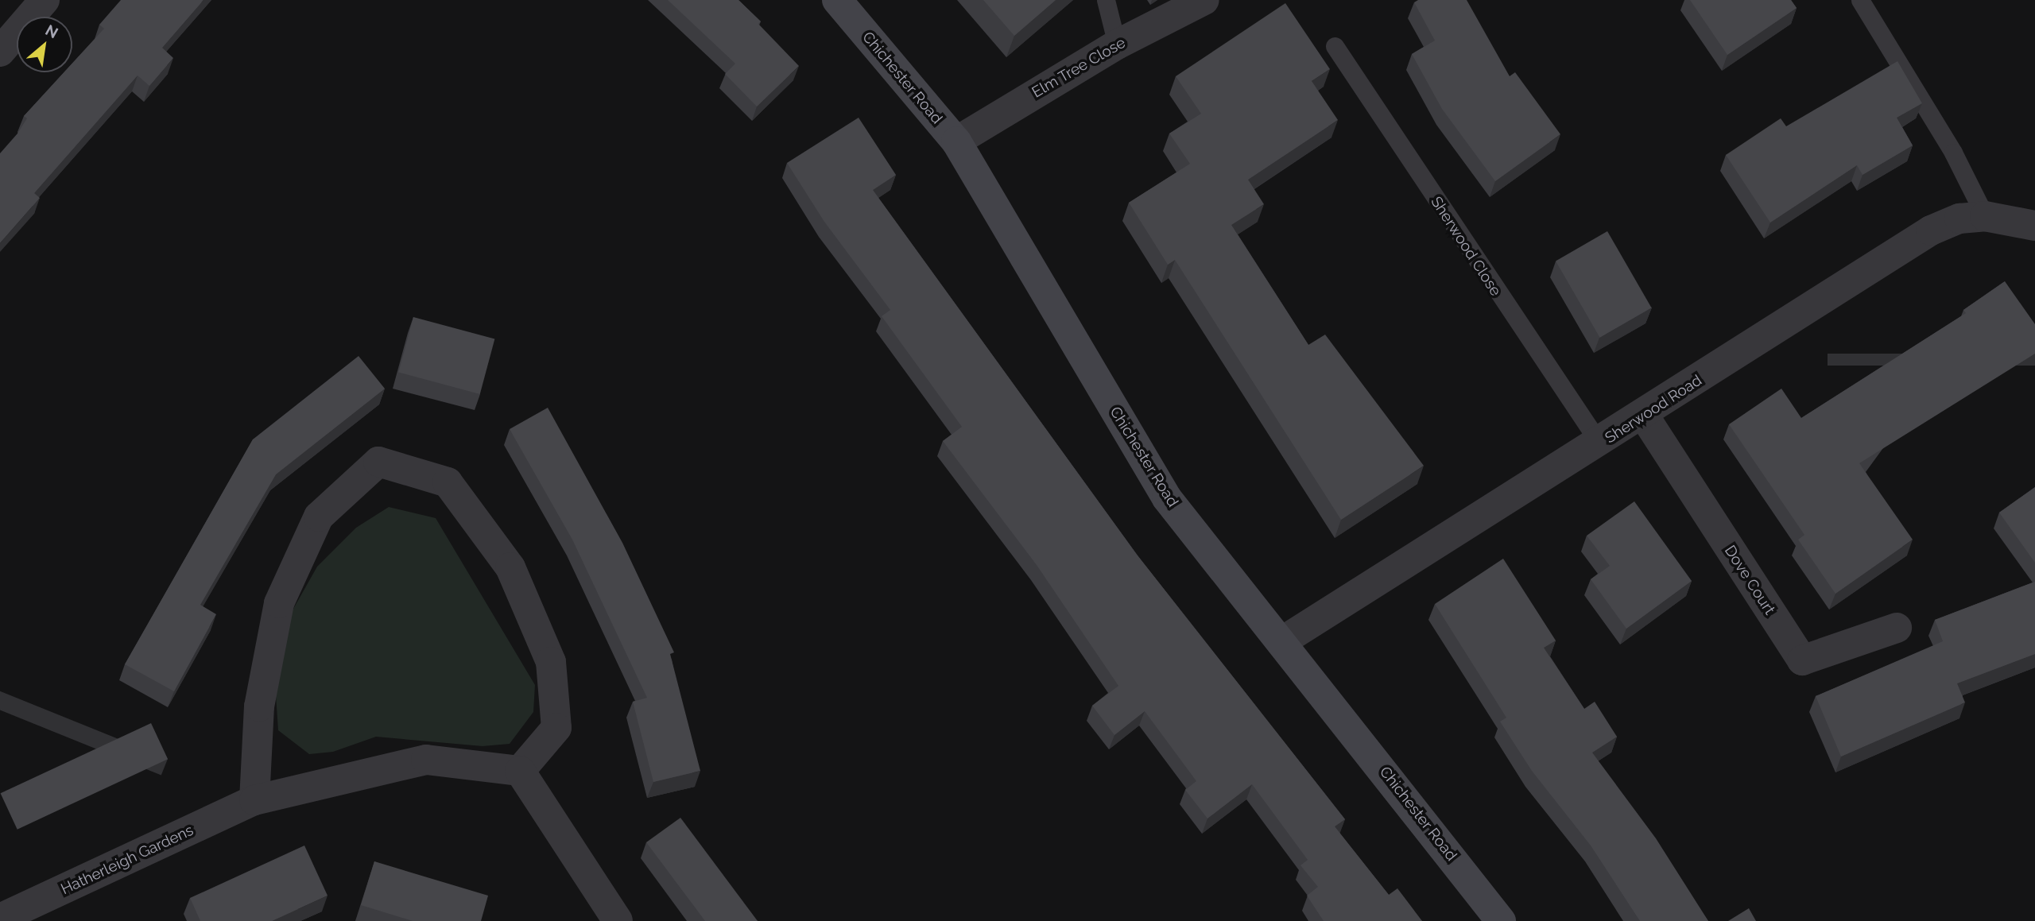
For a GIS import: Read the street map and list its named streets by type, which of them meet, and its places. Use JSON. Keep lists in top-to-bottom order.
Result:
{
  "streets": {
    "main road": ["Chichester Road"],
    "street": [
      "Elm Tree Close",
      "Sherwood Road",
      "Dove Court",
      "Hatherleigh Gardens"
    ],
    "lane": ["Sherwood Close"]
  },
  "crossings": [
    ["Elm Tree Close", "Chichester Road"],
    ["Chichester Road", "Sherwood Road"],
    ["Sherwood Close", "Sherwood Road"],
    ["Sherwood Road", "Dove Court"]
  ],
  "north": "top right"
}
